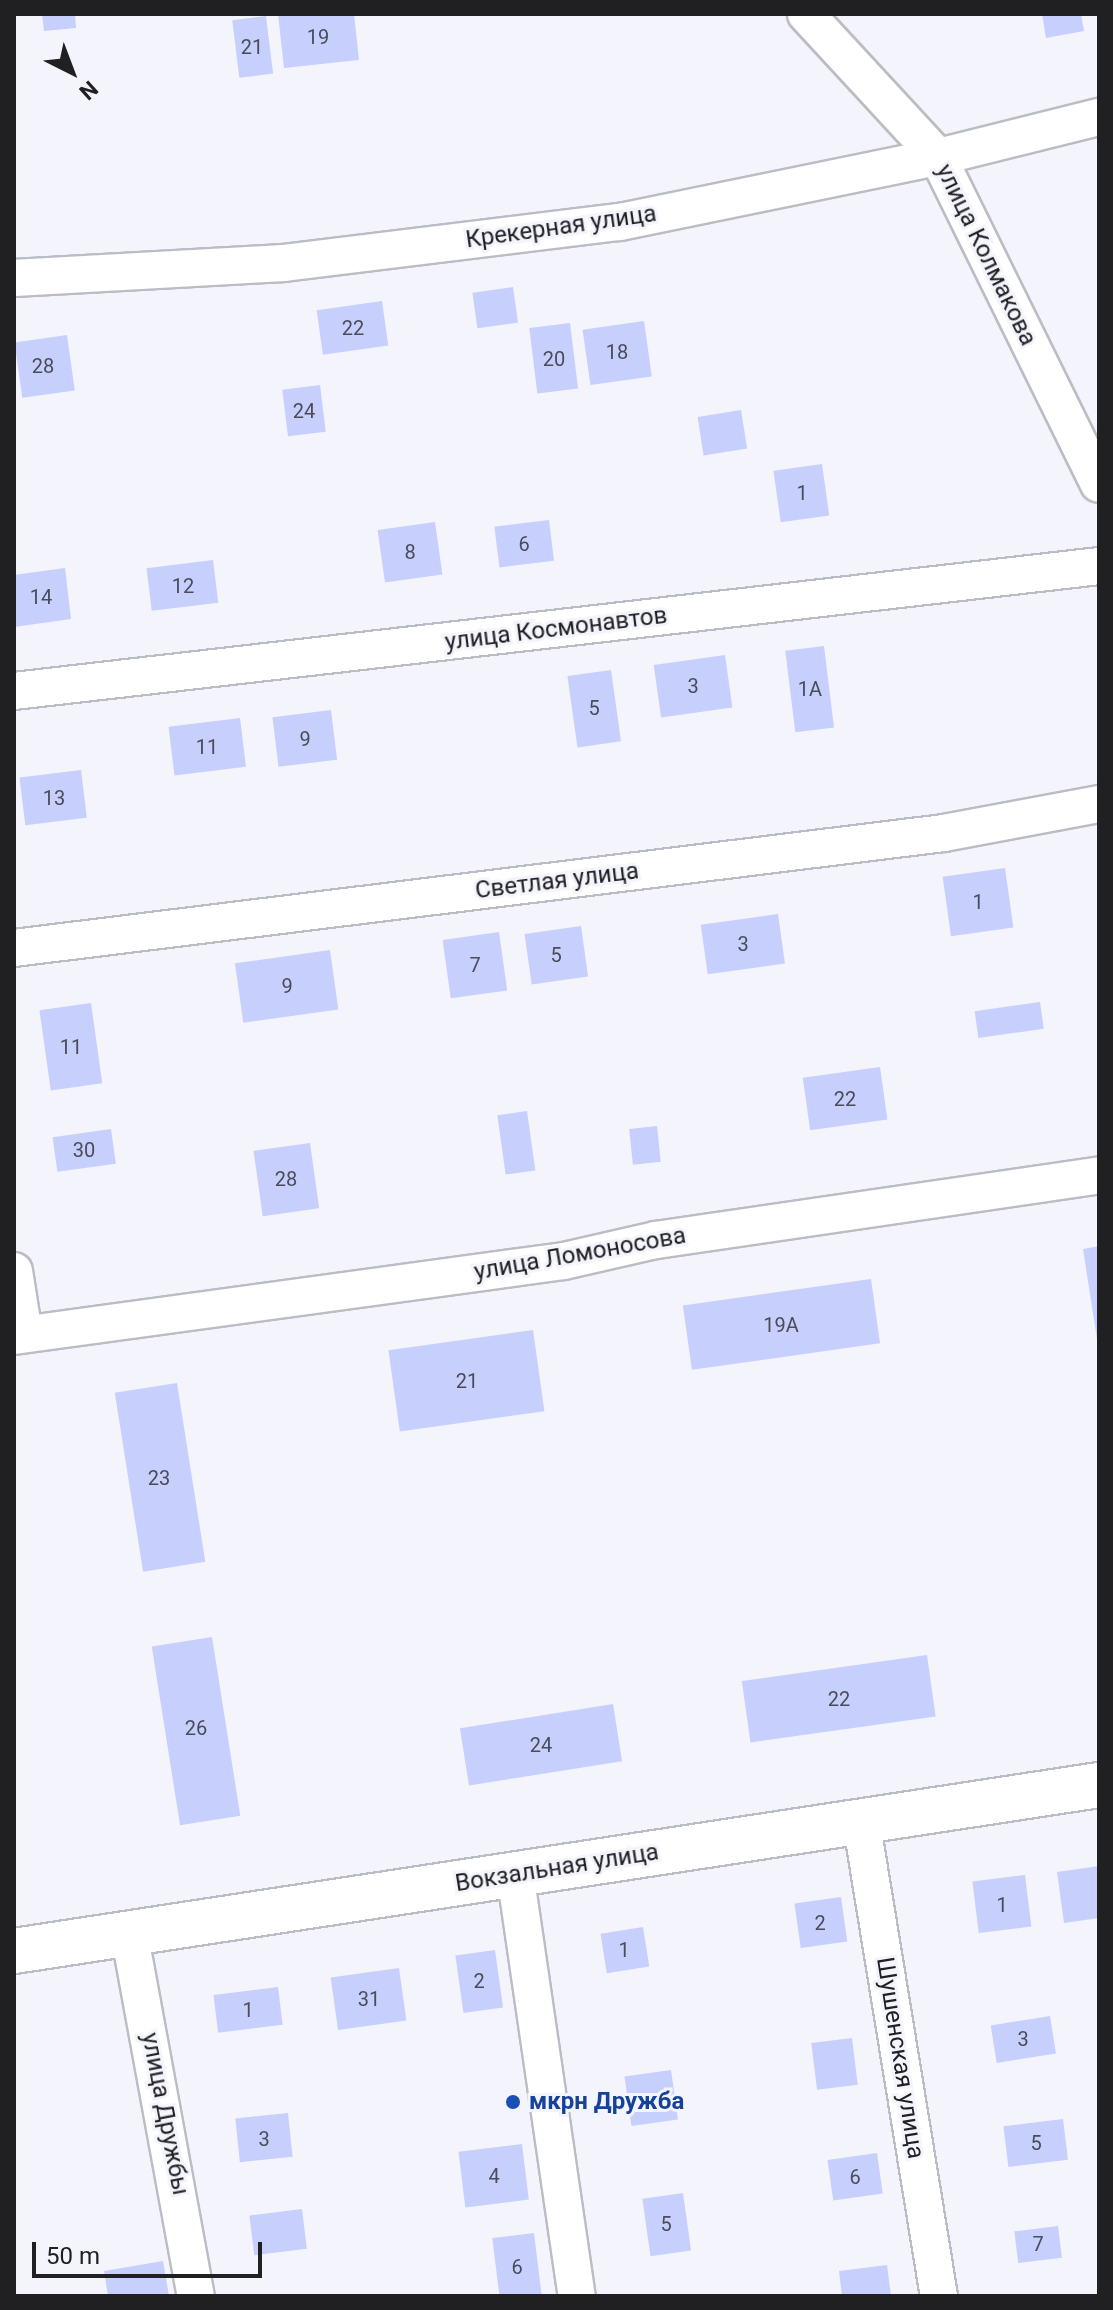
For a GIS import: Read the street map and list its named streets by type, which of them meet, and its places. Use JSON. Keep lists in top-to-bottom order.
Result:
{
  "streets": {
    "street": [
      "Крекерная улица",
      "улица Колмакова",
      "улица Космонавтов",
      "Светлая улица",
      "улица Ломоносова",
      "Вокзальная улица",
      "Шушенская улица",
      "улица Дружбы"
    ]
  },
  "crossings": [
    ["Крекерная улица", "улица Колмакова"],
    ["Вокзальная улица", "Шушенская улица"],
    ["Вокзальная улица", "улица Дружбы"]
  ],
  "places": ["мкрн Дружба"],
  "house_numbers": [
    "19",
    "21",
    "22",
    "18",
    "20",
    "28",
    "24",
    "1",
    "6",
    "8",
    "12",
    "14",
    "3",
    "1А",
    "5",
    "9",
    "11",
    "13",
    "1",
    "3",
    "5",
    "7",
    "9",
    "11",
    "22",
    "30",
    "28",
    "19А",
    "21",
    "23",
    "22",
    "26",
    "24",
    "1",
    "2",
    "1",
    "2",
    "31",
    "1",
    "3",
    "3",
    "5",
    "4",
    "6",
    "5",
    "7",
    "6"
  ],
  "scale_bar": "50 m",
  "north": "bottom right"
}
